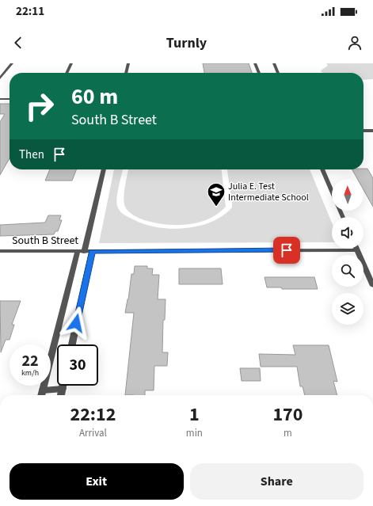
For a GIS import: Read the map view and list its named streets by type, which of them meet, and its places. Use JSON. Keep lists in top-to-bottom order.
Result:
{
  "streets": {
    "street": ["South B Street"]
  },
  "places": {
    "school or university": ["Julia E. Test Intermediate School"]
  },
  "north": "top",
  "page": {
    "status": "22:11",
    "header": "Turnly",
    "turn": ["60 m", "South B Street"],
    "then": "Then",
    "speed": "22 km/h",
    "limit": "30",
    "eta": [
      "22:12",
      "Arrival",
      "1",
      "min",
      "170",
      "m"
    ],
    "buttons": ["Exit", "Share"]
  }
}
